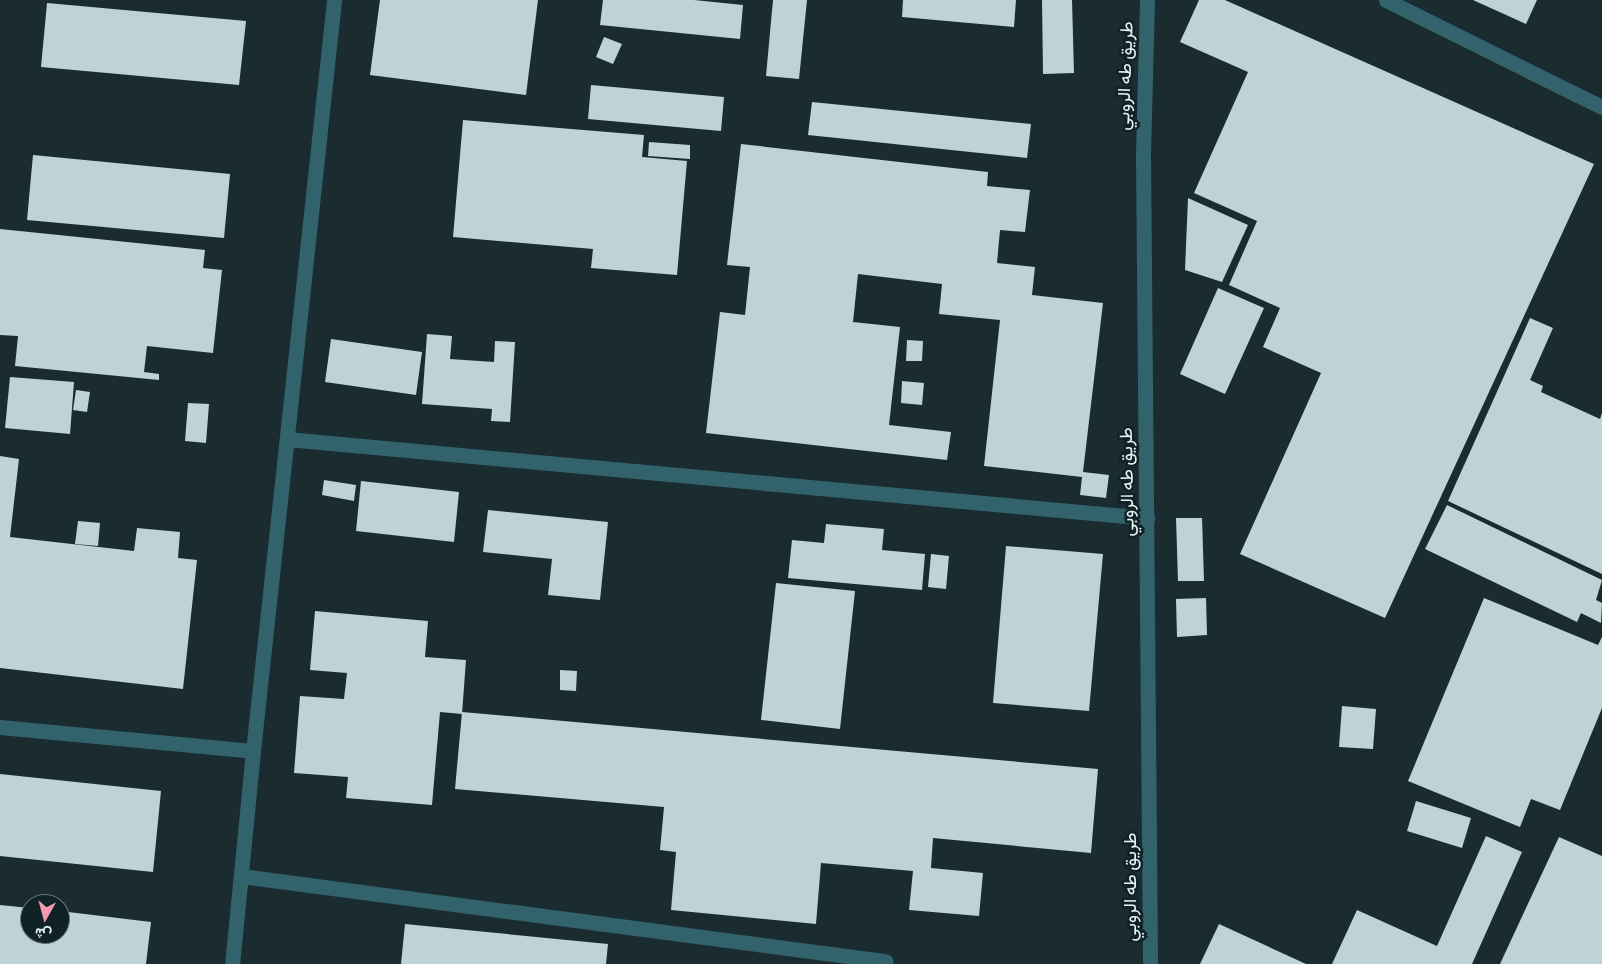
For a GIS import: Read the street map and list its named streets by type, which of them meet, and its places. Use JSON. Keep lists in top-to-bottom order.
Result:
{
  "streets": {
    "street": ["طريق طه الروبي"]
  },
  "north": "bottom"
}
